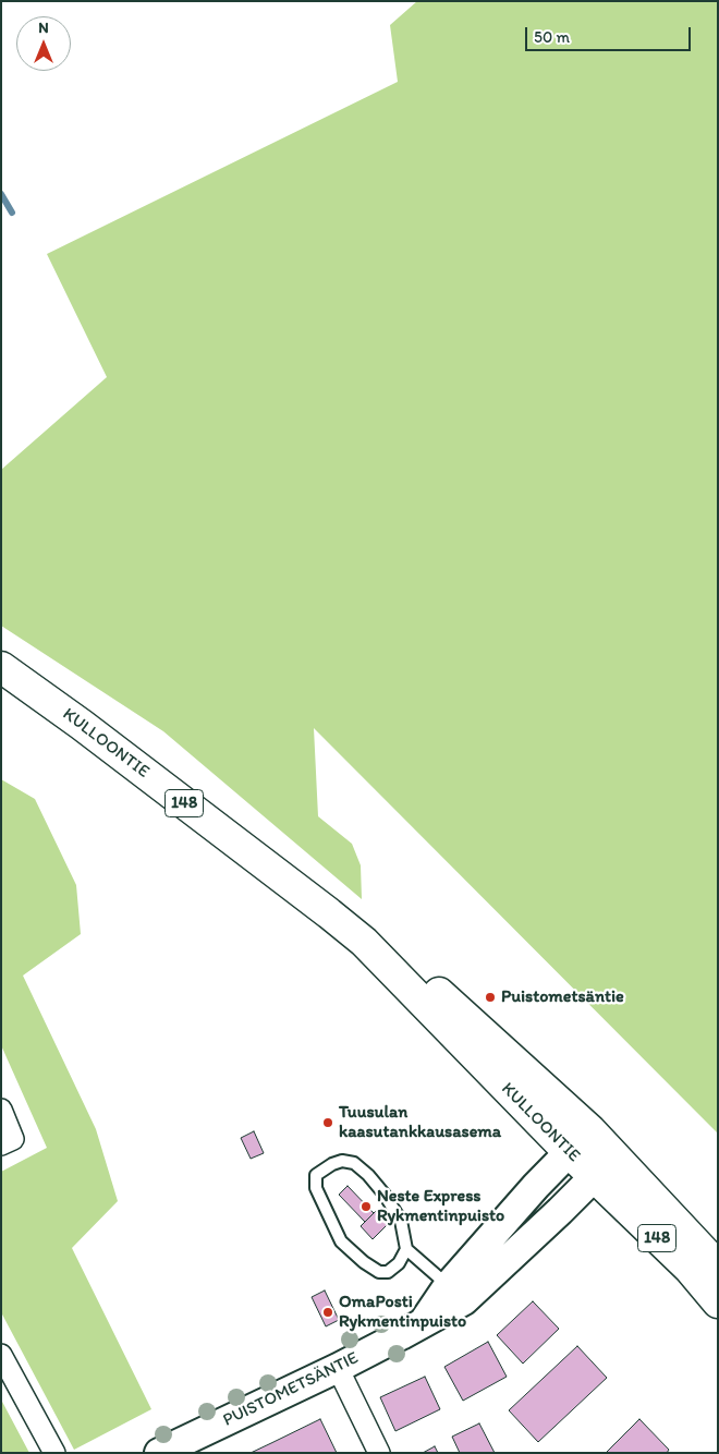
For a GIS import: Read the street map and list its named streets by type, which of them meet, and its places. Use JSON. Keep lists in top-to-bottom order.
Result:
{
  "streets": {
    "main road": ["KULLOONTIE", "148"],
    "street": ["PUISTOMETSÄNTIE"]
  },
  "crossings": [
    ["KULLOONTIE", "PUISTOMETSÄNTIE"]
  ],
  "places": [
    "Puistometsäntie",
    "Tuusulan kaasutankkausasema",
    "Neste Express Rykmentinpuisto",
    "OmaPosti Rykmentinpuisto"
  ],
  "scale_bar": "50 m",
  "north": "top"
}
